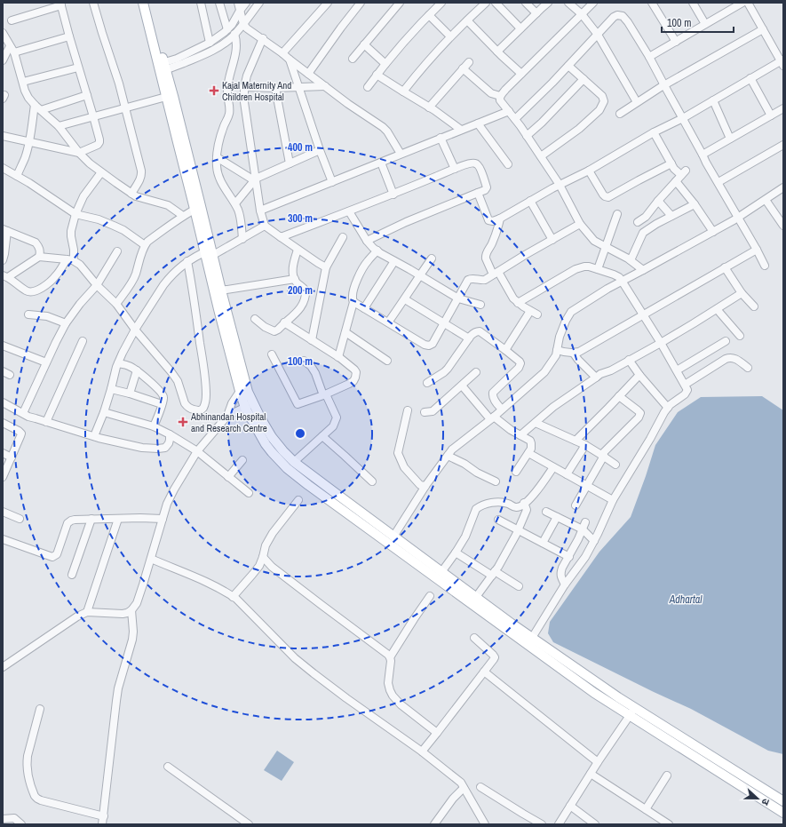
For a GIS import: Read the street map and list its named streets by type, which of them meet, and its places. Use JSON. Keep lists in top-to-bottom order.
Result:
{
  "water": ["Adhartal"],
  "places": {
    "health": ["Kajal Maternity And Children Hospital", "Abhinandan Hospital and Research Centre"]
  },
  "scale_bar": "100 m",
  "north": "right",
  "rings": [
    "400 m",
    "300 m",
    "200 m",
    "100 m"
  ]
}
